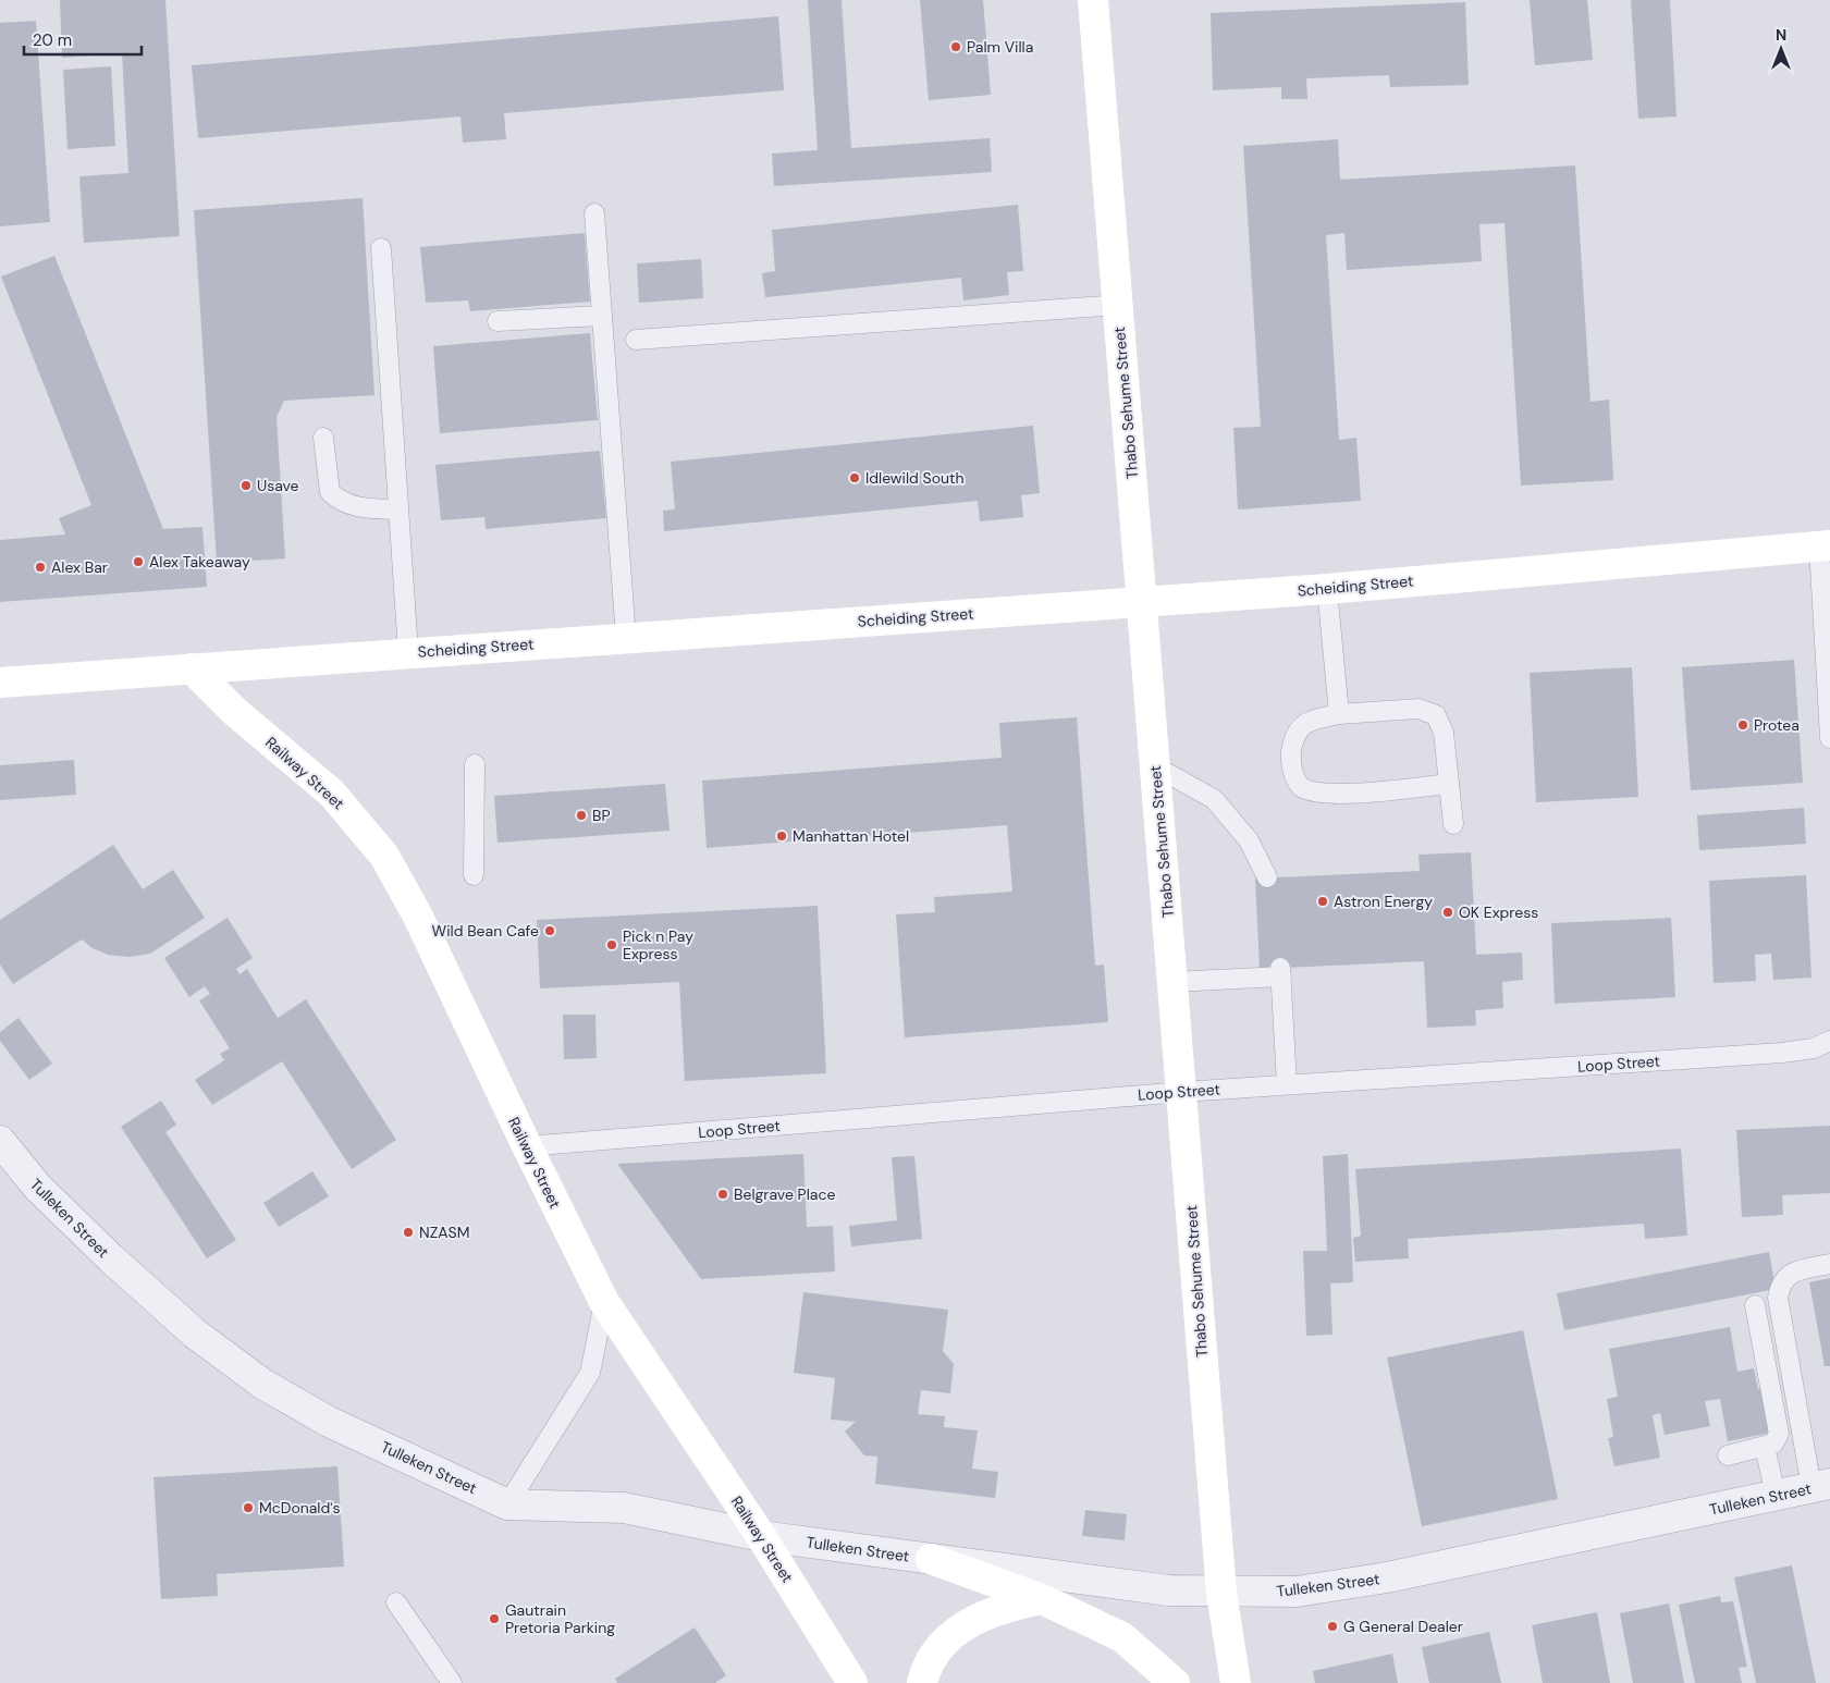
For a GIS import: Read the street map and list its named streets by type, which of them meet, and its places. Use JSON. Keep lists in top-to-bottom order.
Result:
{
  "streets": {
    "main road": ["Thabo Sehume Street", "Scheiding Street", "Railway Street"],
    "street": ["Tulleken Street"],
    "lane": ["Loop Street"]
  },
  "crossings": [
    ["Thabo Sehume Street", "Scheiding Street"],
    ["Thabo Sehume Street", "Loop Street"],
    ["Thabo Sehume Street", "Tulleken Street"],
    ["Scheiding Street", "Railway Street"],
    ["Railway Street", "Loop Street"],
    ["Railway Street", "Tulleken Street"]
  ],
  "places": [
    "Palm Villa",
    "Idlewild South",
    "Usave",
    "Alex Takeaway",
    "Alex Bar",
    "Protea",
    "BP",
    "Manhattan Hotel",
    "Astron Energy",
    "OK Express",
    "Wild Bean Cafe",
    "Pick n Pay Express",
    "Belgrave Place",
    "NZASM",
    "McDonald's",
    "Gautrain Pretoria Parking",
    "G General Dealer"
  ],
  "scale_bar": "20 m",
  "north": "top"
}
